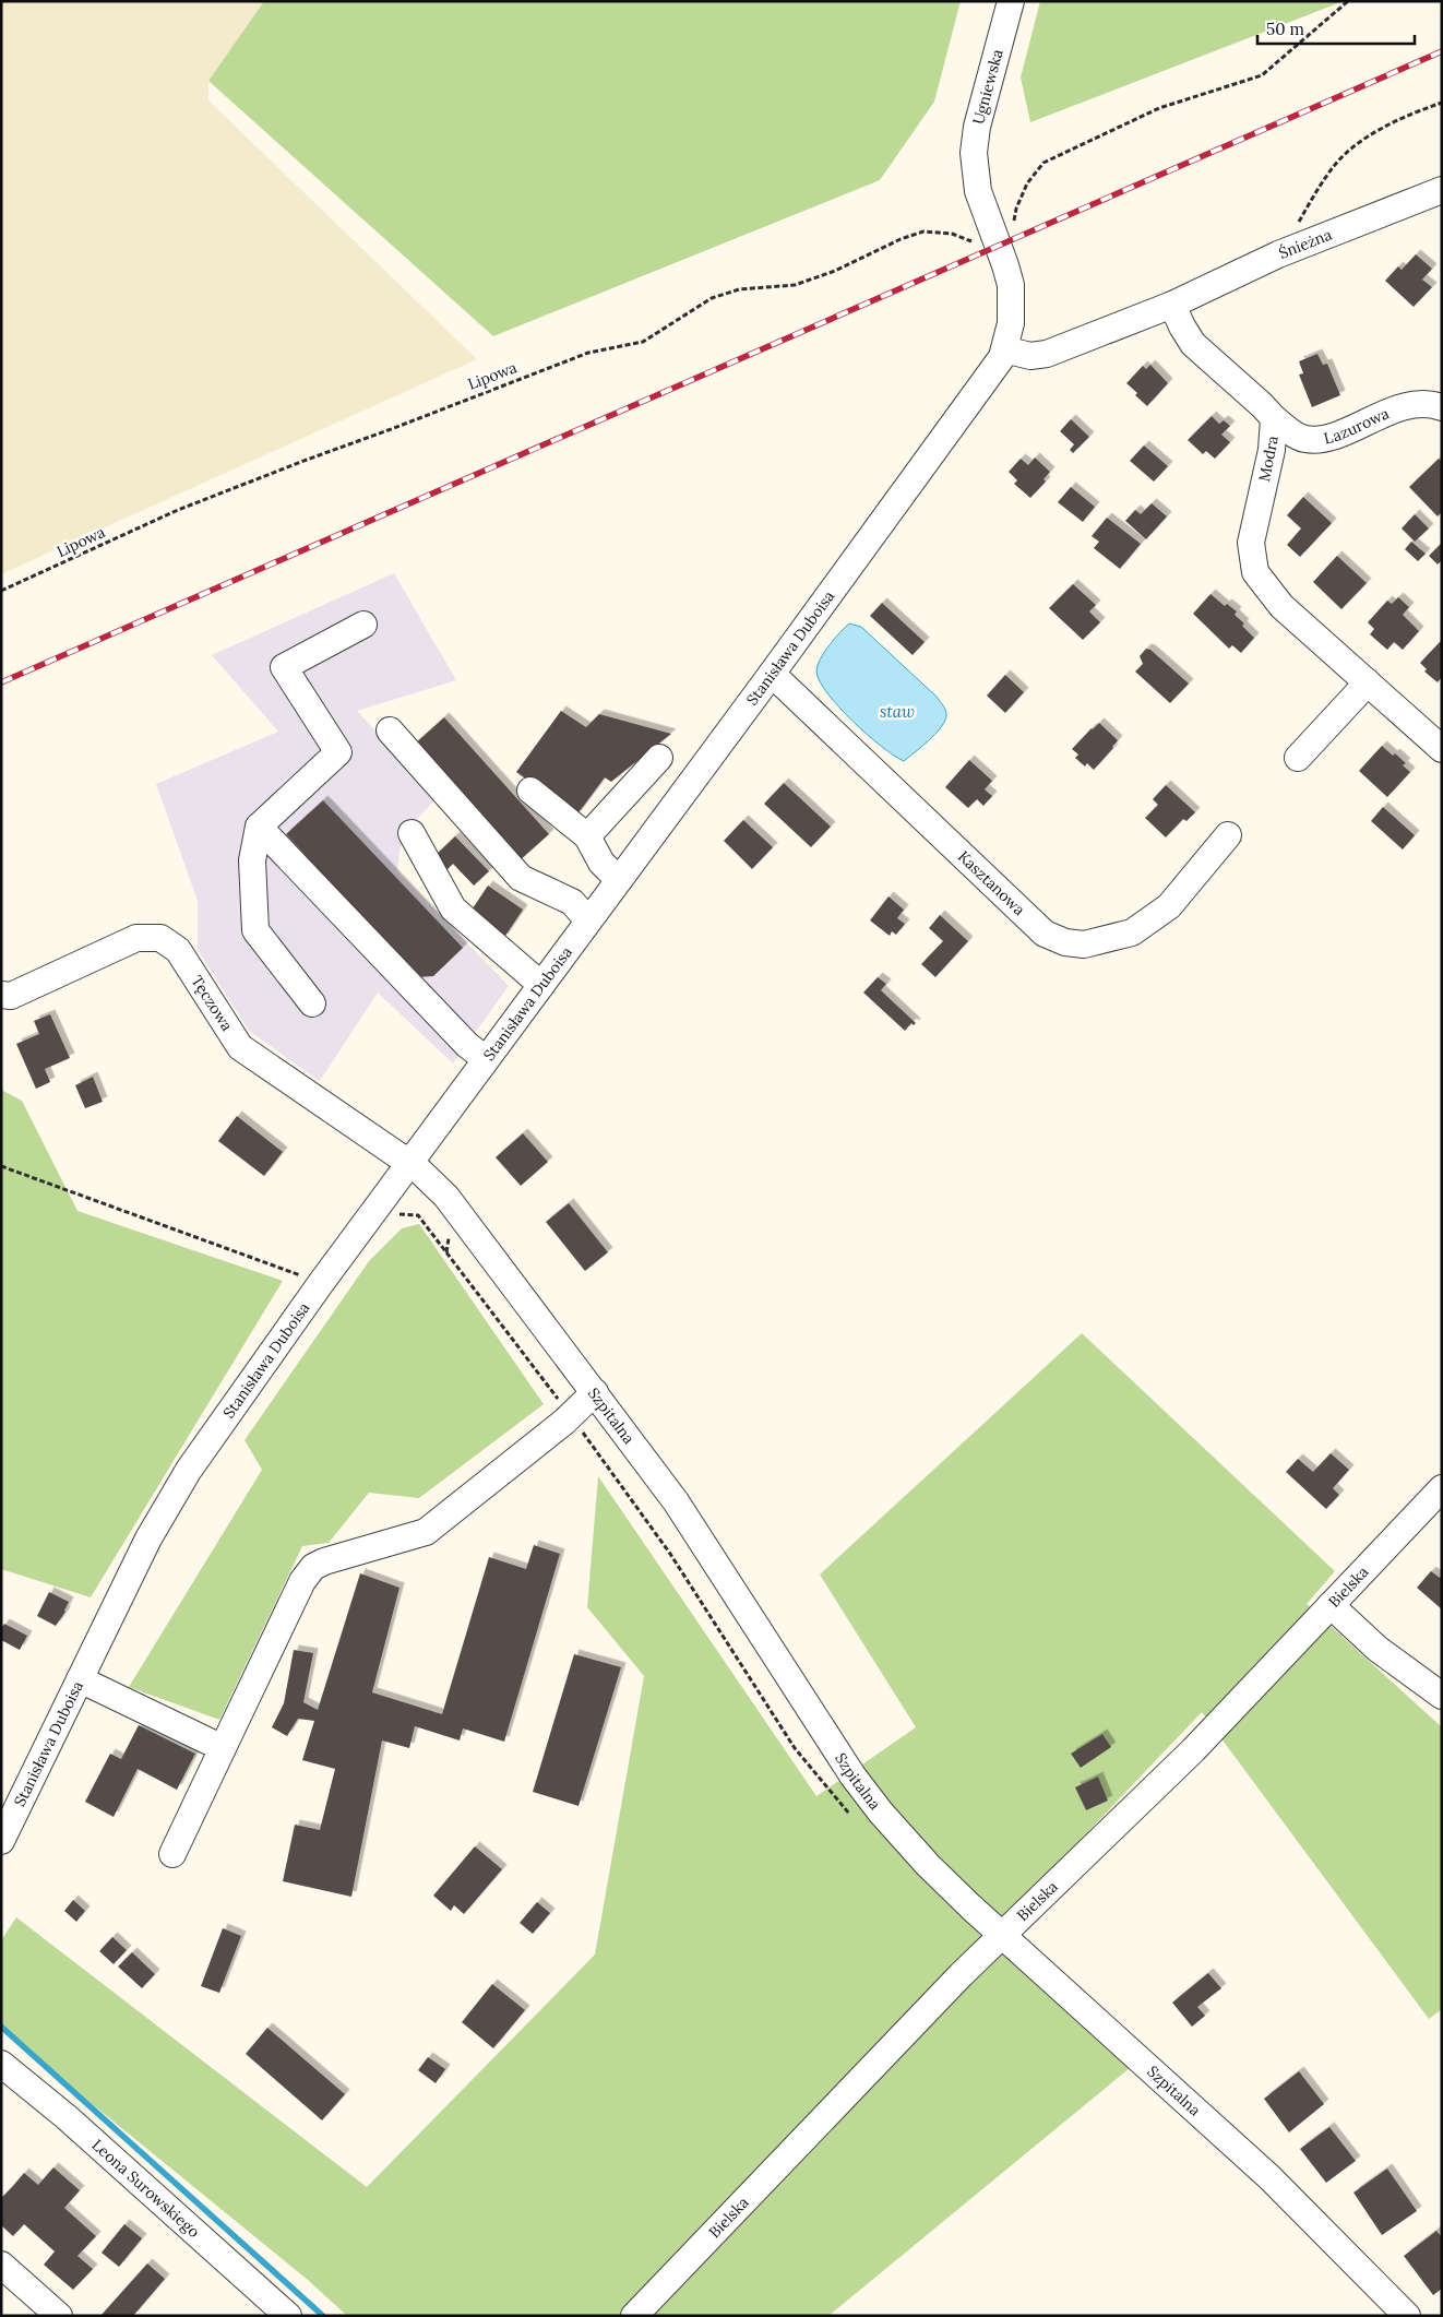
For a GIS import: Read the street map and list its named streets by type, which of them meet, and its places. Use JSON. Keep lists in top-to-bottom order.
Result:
{
  "streets": {
    "street": [
      "Ugniewska",
      "Śnieżna",
      "Lazurowa",
      "Modra",
      "Stanisława Duboisa",
      "Kasztanowa",
      "Tęczowa",
      "Szpitalna",
      "Bielska",
      "Leona Surowskiego"
    ],
    "path": ["Lipowa"]
  },
  "crossings": [
    ["Ugniewska", "Stanisława Duboisa"],
    ["Śnieżna", "Modra"],
    ["Lipowa", "Stanisława Duboisa"],
    ["Lazurowa", "Modra"],
    ["Stanisława Duboisa", "Kasztanowa"],
    ["Stanisława Duboisa", "Tęczowa"],
    ["Stanisława Duboisa", "Szpitalna"],
    ["Tęczowa", "Szpitalna"],
    ["Szpitalna", "Bielska"]
  ],
  "water": ["staw"],
  "scale_bar": "50 m"
}
